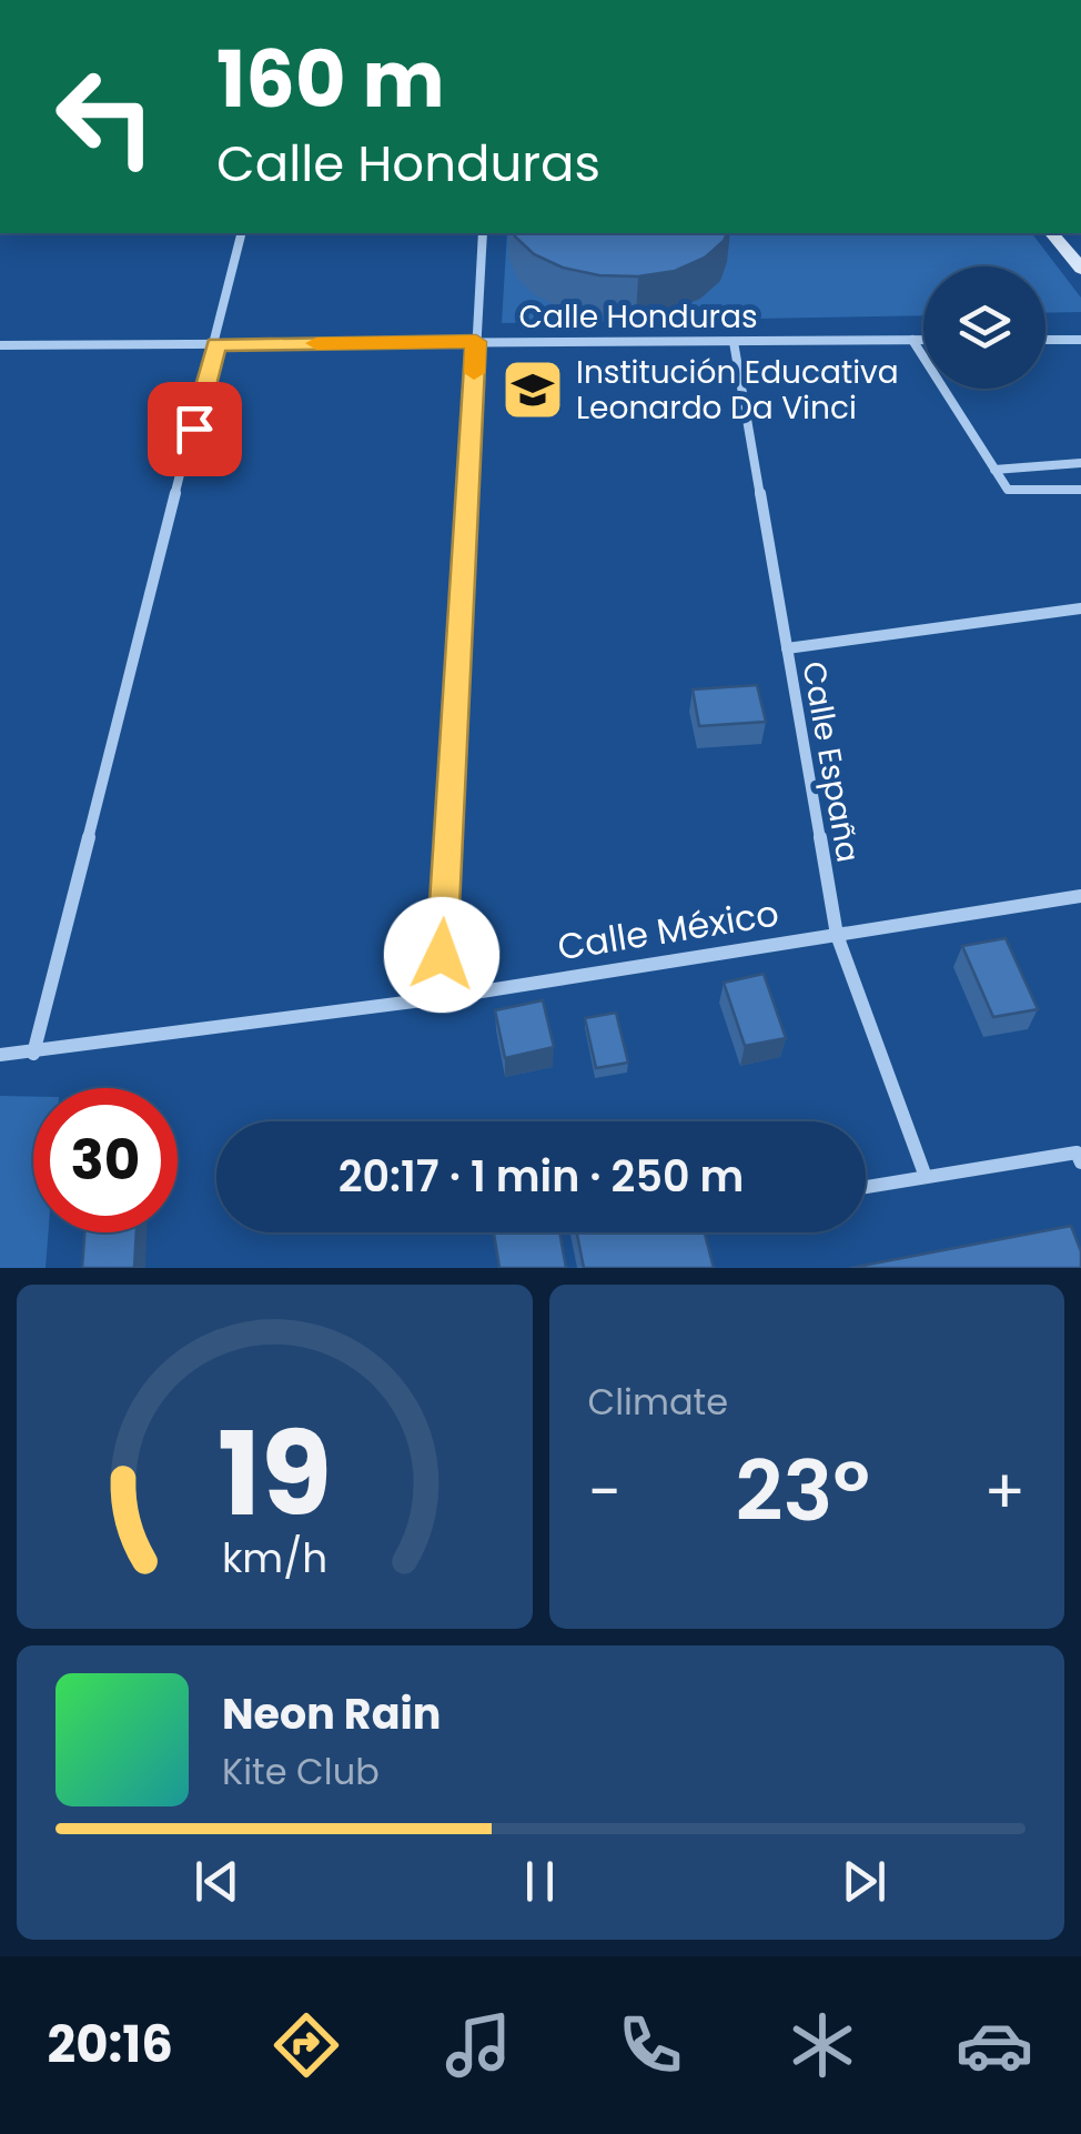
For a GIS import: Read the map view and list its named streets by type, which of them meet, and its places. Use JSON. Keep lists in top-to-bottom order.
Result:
{
  "streets": {
    "street": ["Calle Honduras", "Calle España", "Calle México"]
  },
  "crossings": [
    ["Calle Honduras", "Calle España"],
    ["Calle España", "Calle México"]
  ],
  "places": {
    "school or university": ["Institución Educativa Leonardo Da Vinci"]
  },
  "page": {
    "turn": ["160 m", "Calle Honduras"],
    "limit": "30",
    "trip": "20:17 · 1 min · 250 m",
    "tile": "Climate",
    "heat": ["−", "23°", "+"],
    "song": ["Neon Rain", "Kite Club"],
    "tabs": "20:16",
    "gauge": ["19", "km/h"]
  }
}
